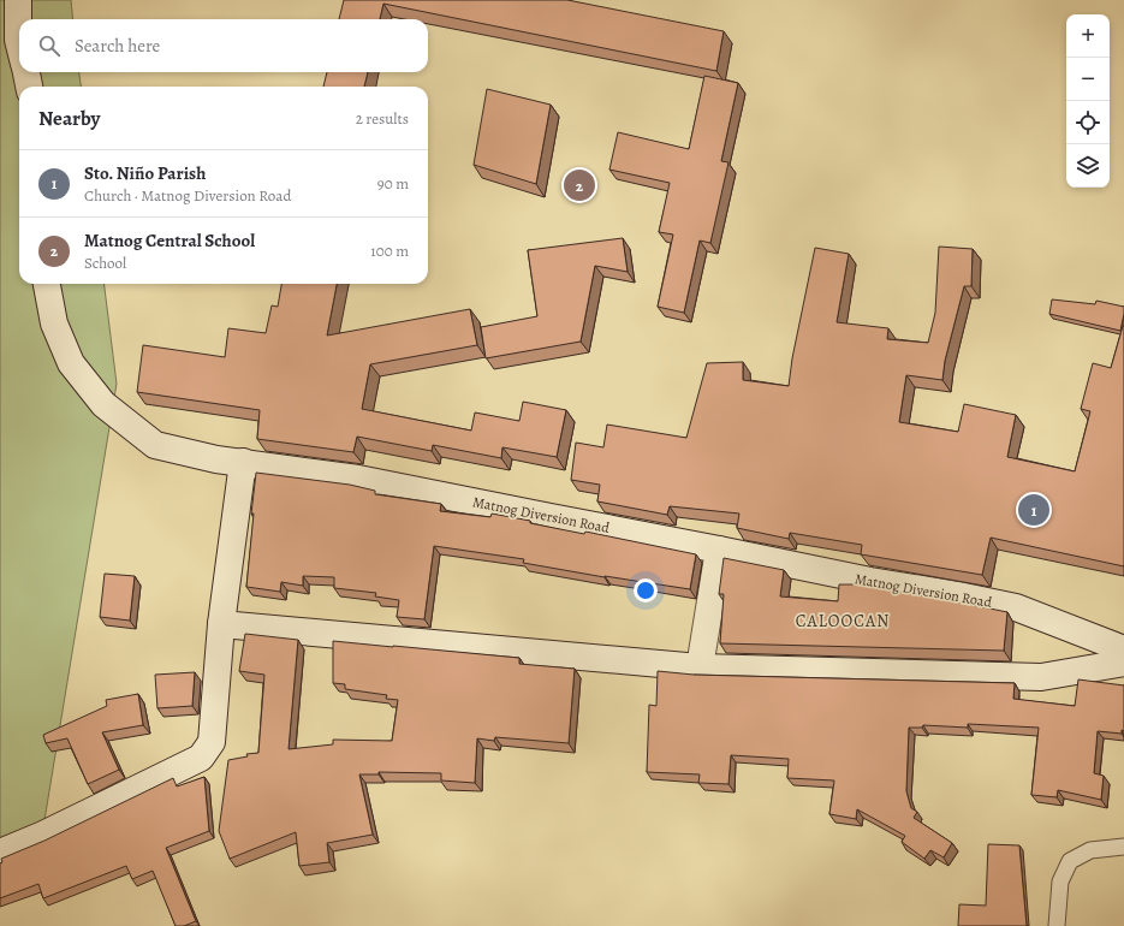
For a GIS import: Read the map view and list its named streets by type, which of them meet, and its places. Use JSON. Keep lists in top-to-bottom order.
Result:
{
  "streets": {
    "street": ["Matnog Diversion Road"]
  },
  "districts": ["CALOOCAN"],
  "page": {
    "map_buttons": ["+", "−"],
    "search": "Search here",
    "heading": ["Nearby", "2 results"],
    "list": [
      {
        "mark": "1",
        "name": "Sto. Niño Parish",
        "note": "Church · Matnog Diversion Road",
        "value": "90 m"
      },
      {
        "mark": "2",
        "name": "Matnog Central School",
        "note": "School",
        "value": "100 m"
      }
    ],
    "pins": ["2", "1"]
  }
}
